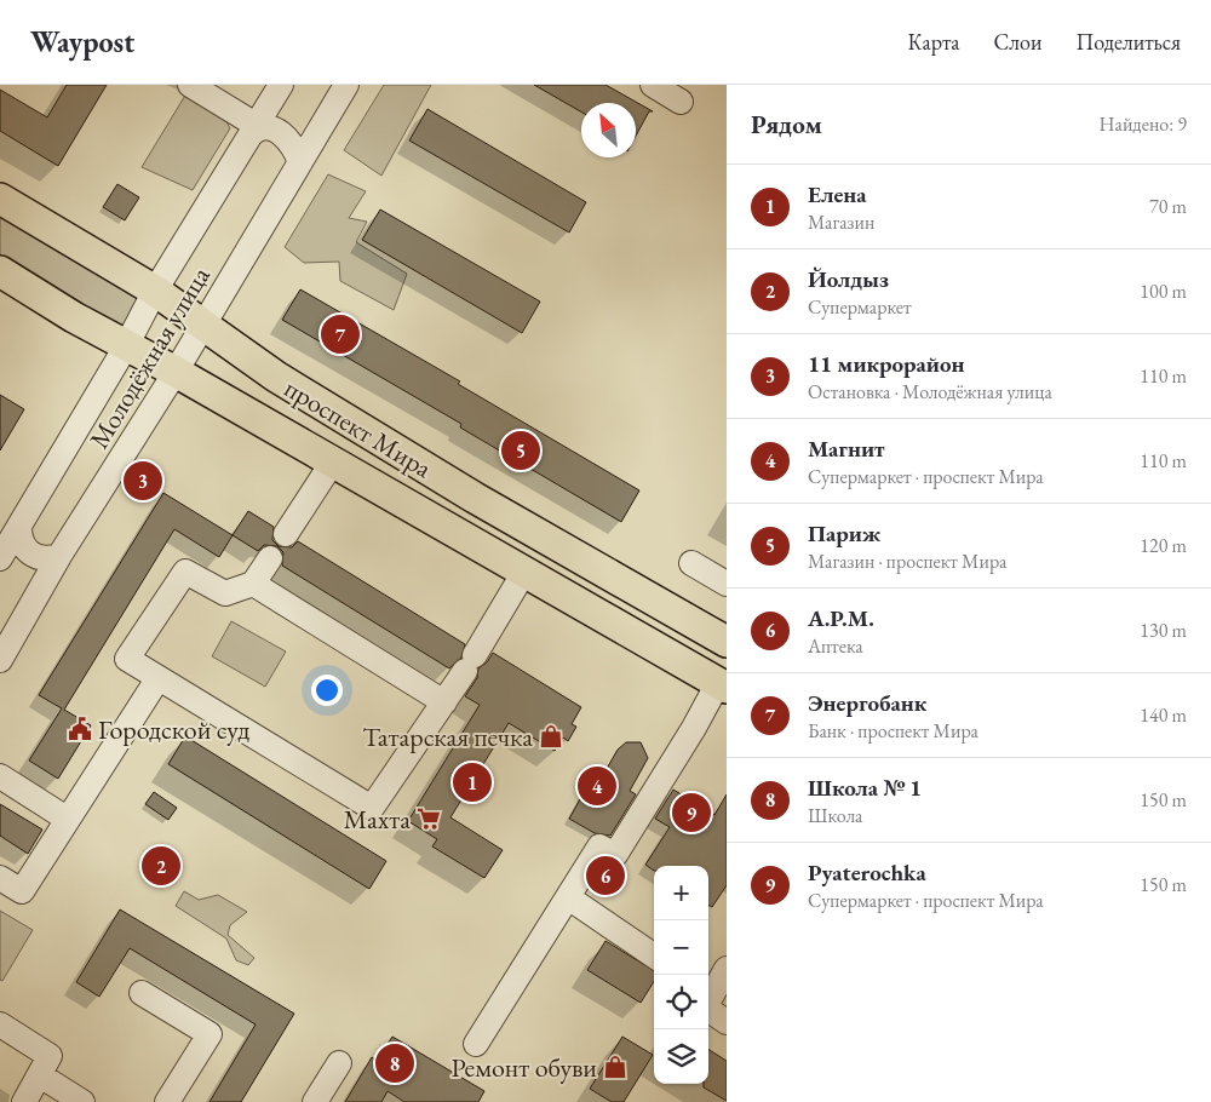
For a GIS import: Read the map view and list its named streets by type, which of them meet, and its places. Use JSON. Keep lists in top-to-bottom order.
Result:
{
  "streets": {
    "main road": ["проспект Мира"],
    "street": ["Молодёжная улица"]
  },
  "crossings": [
    ["Молодёжная улица", "проспект Мира"]
  ],
  "places": {
    "public building": ["Городской суд"],
    "shop": ["Татарская печка", "Ремонт обуви"],
    "supermarket": ["Махта"]
  },
  "north": "top left",
  "page": {
    "header": "Waypost",
    "nav": ["Карта", "Слои", "Поделиться"],
    "heading": ["Рядом", "Найдено: 9"],
    "list": [
      {
        "mark": "1",
        "name": "Елена",
        "note": "Магазин",
        "value": "70 m"
      },
      {
        "mark": "2",
        "name": "Йолдыз",
        "note": "Супермаркет",
        "value": "100 m"
      },
      {
        "mark": "3",
        "name": "11 микрорайон",
        "note": "Остановка · Молодёжная улица",
        "value": "110 m"
      },
      {
        "mark": "4",
        "name": "Магнит",
        "note": "Супермаркет · проспект Мира",
        "value": "110 m"
      },
      {
        "mark": "5",
        "name": "Париж",
        "note": "Магазин · проспект Мира",
        "value": "120 m"
      },
      {
        "mark": "6",
        "name": "А.Р.М.",
        "note": "Аптека",
        "value": "130 m"
      },
      {
        "mark": "7",
        "name": "Энергобанк",
        "note": "Банк · проспект Мира",
        "value": "140 m"
      },
      {
        "mark": "8",
        "name": "Школа № 1",
        "note": "Школа",
        "value": "150 m"
      },
      {
        "mark": "9",
        "name": "Pyaterochka",
        "note": "Супермаркет · проспект Мира",
        "value": "150 m"
      }
    ],
    "pins": [
      "7",
      "5",
      "3",
      "1",
      "4",
      "9",
      "2",
      "6",
      "8"
    ],
    "map_buttons": ["+", "−"]
  }
}
